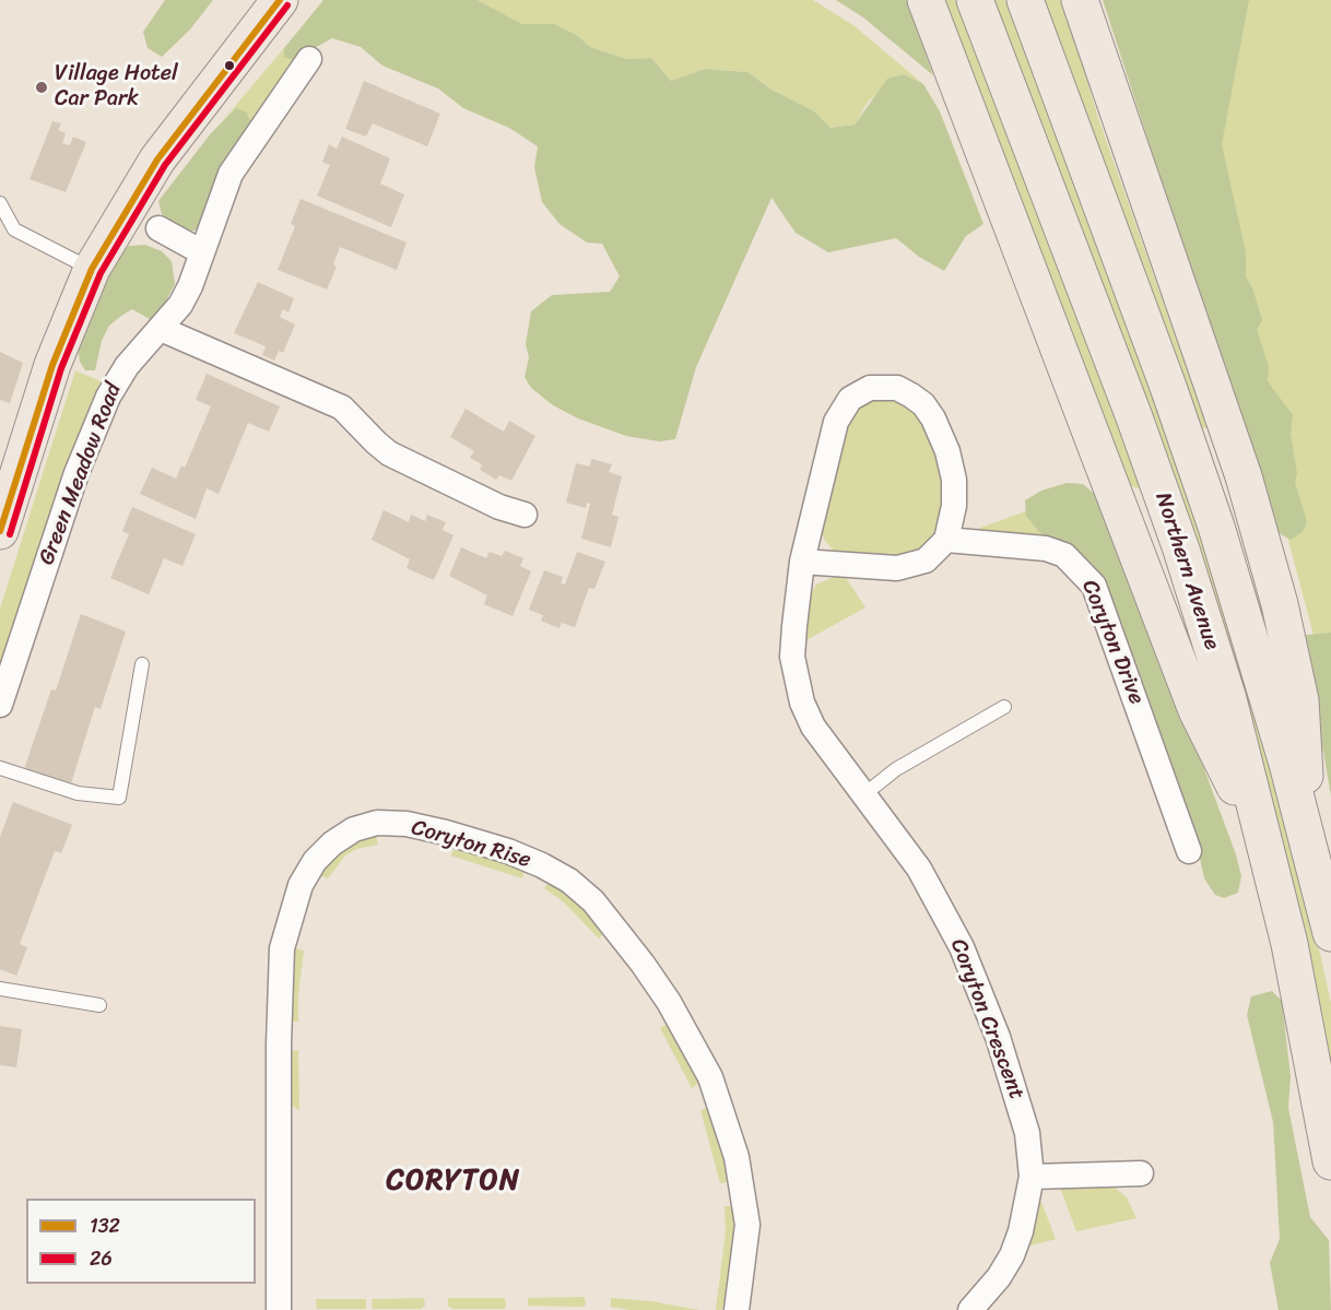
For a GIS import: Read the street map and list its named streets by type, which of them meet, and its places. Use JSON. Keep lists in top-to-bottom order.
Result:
{
  "streets": {
    "main road": ["Northern Avenue"],
    "street": [
      "Green Meadow Road",
      "Coryton Drive",
      "Coryton Rise",
      "Coryton Crescent"
    ]
  },
  "crossings": [
    ["Coryton Drive", "Coryton Crescent"]
  ],
  "districts": ["CORYTON"],
  "places": ["Village Hotel Car Park"],
  "lines": ["transit line 132", "transit line 26"],
  "legend": ["132", "26"]
}
